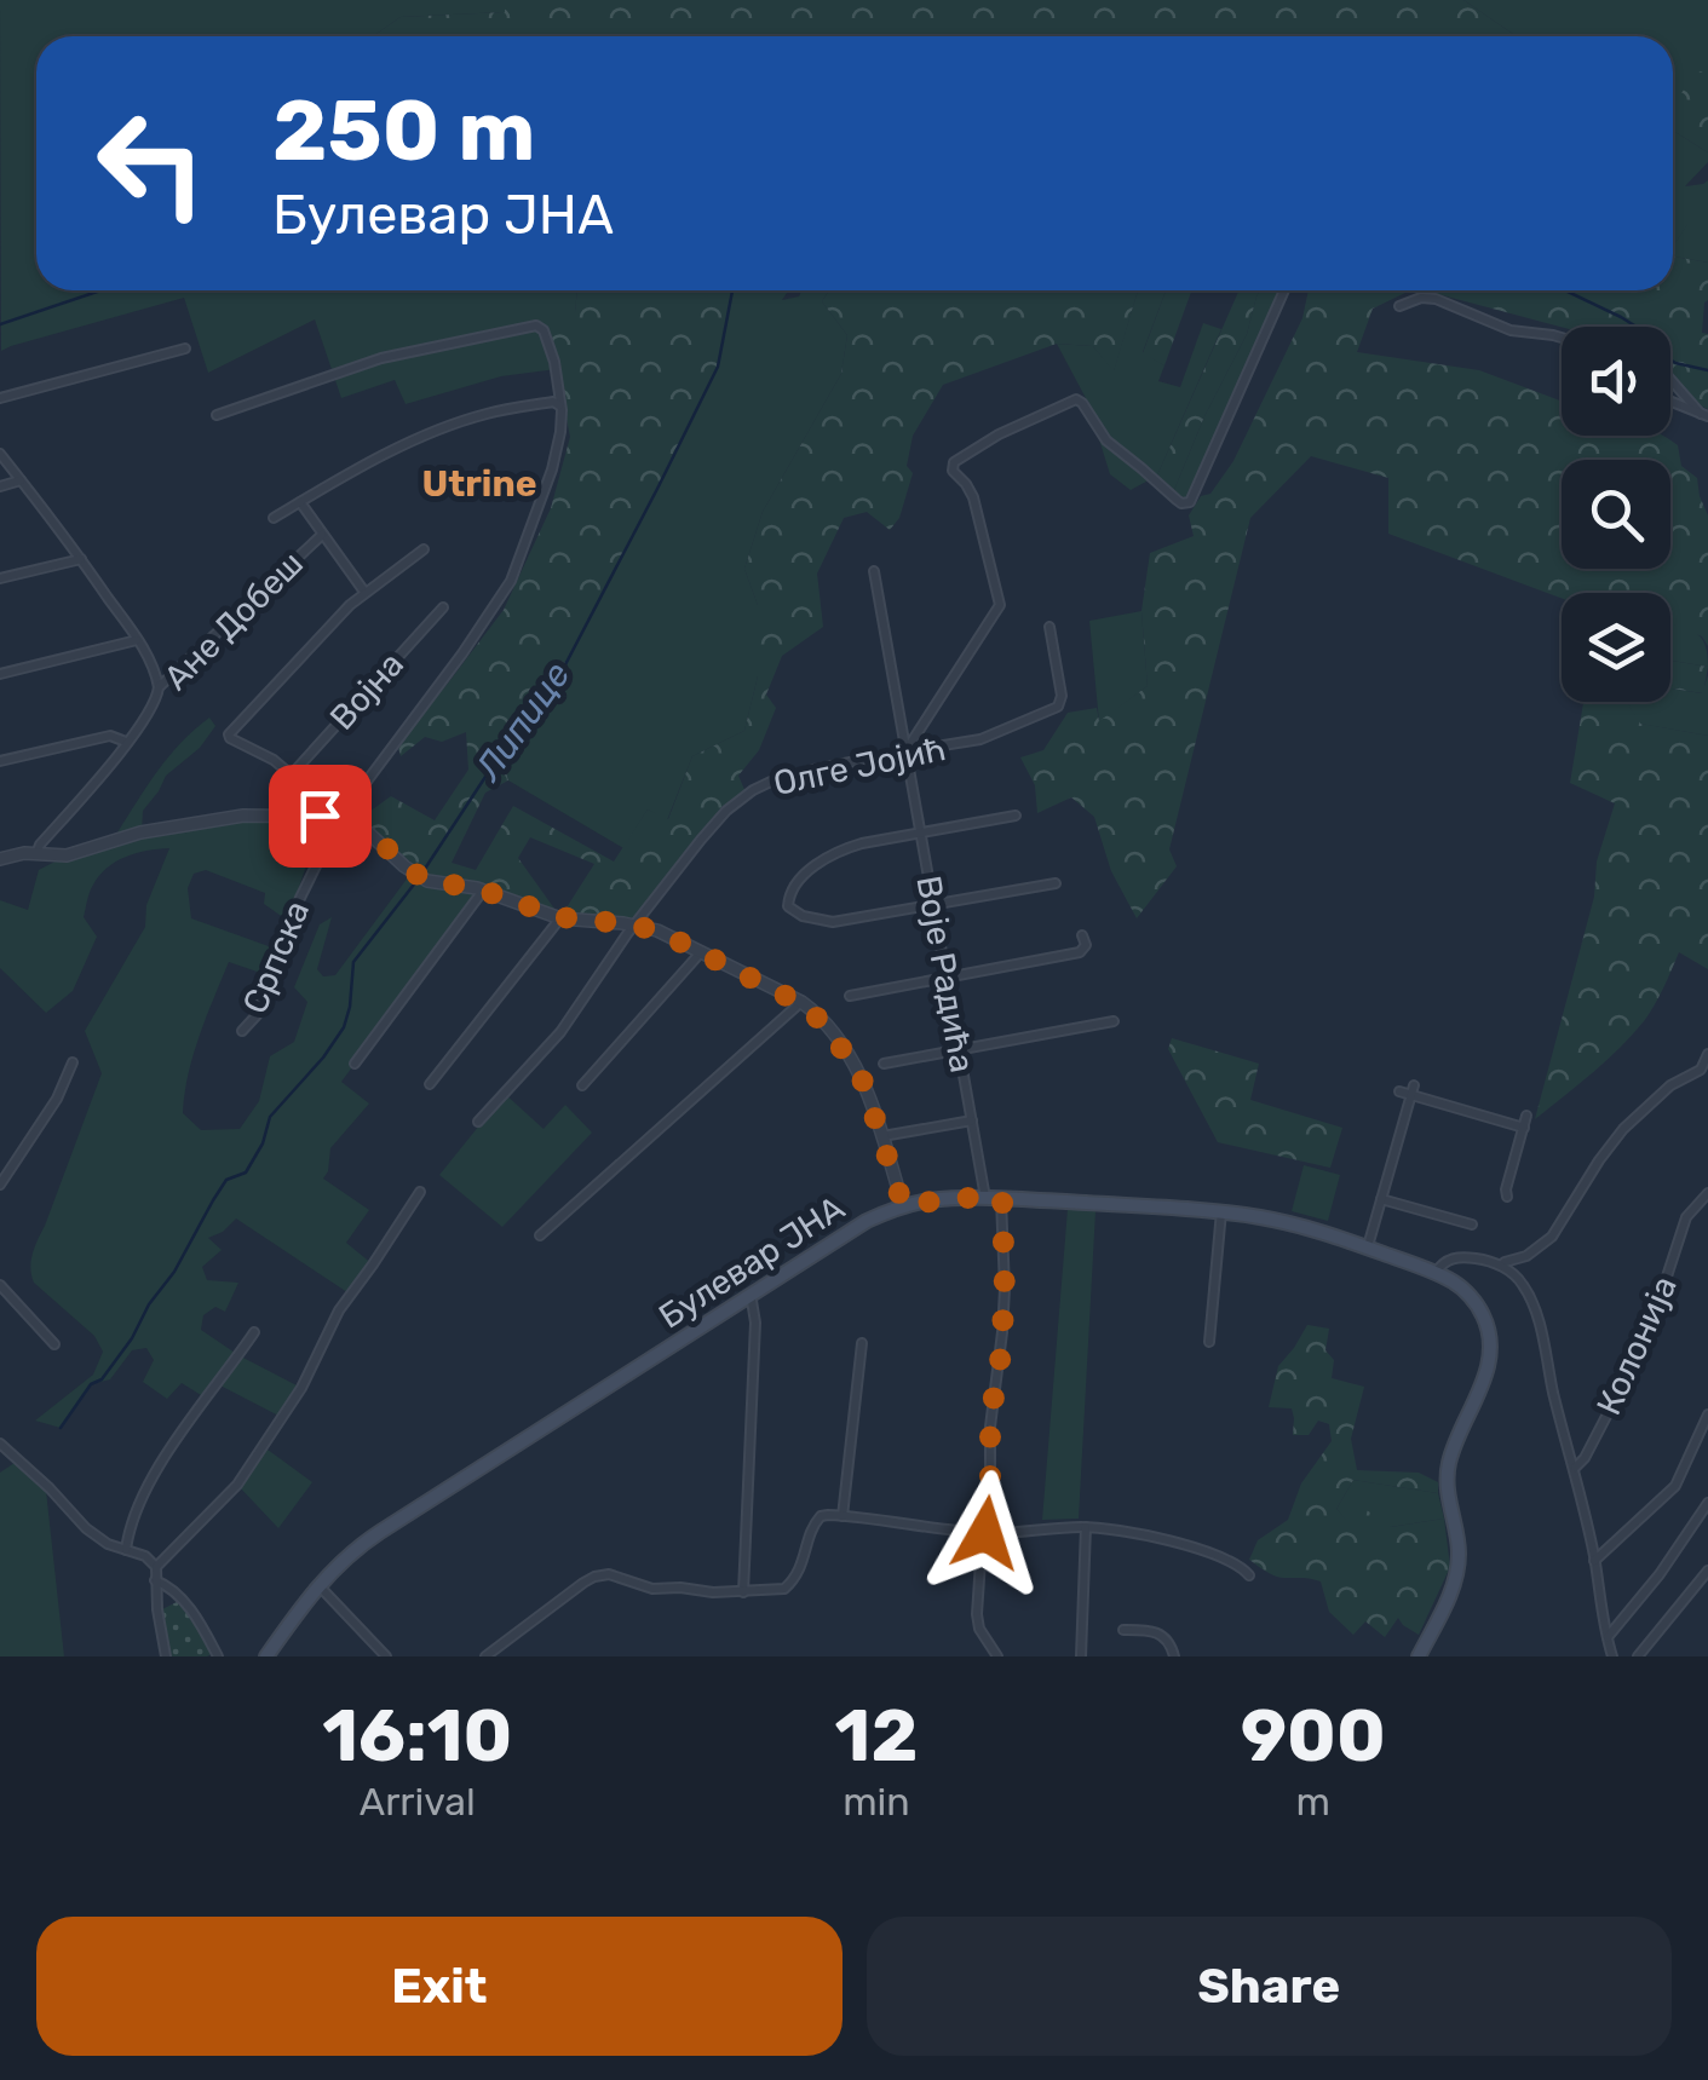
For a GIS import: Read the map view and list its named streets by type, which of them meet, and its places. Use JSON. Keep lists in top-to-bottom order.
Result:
{
  "streets": {
    "main road": ["Булевар ЈНА"],
    "street": [
      "Ане Добеш",
      "Војна",
      "Олге Јојић",
      "Српска",
      "Воје Радића",
      "Колонија"
    ]
  },
  "crossings": [
    ["Ане Добеш", "Српска"],
    ["Олге Јојић", "Воје Радића"],
    ["Воје Радића", "Булевар ЈНА"]
  ],
  "districts": ["Utrine"],
  "water": ["Липице"],
  "page": {
    "turn": ["250 m", "Булевар ЈНА"],
    "eta": [
      "16:10",
      "Arrival",
      "12",
      "min",
      "900",
      "m"
    ],
    "buttons": ["Exit", "Share"]
  }
}
